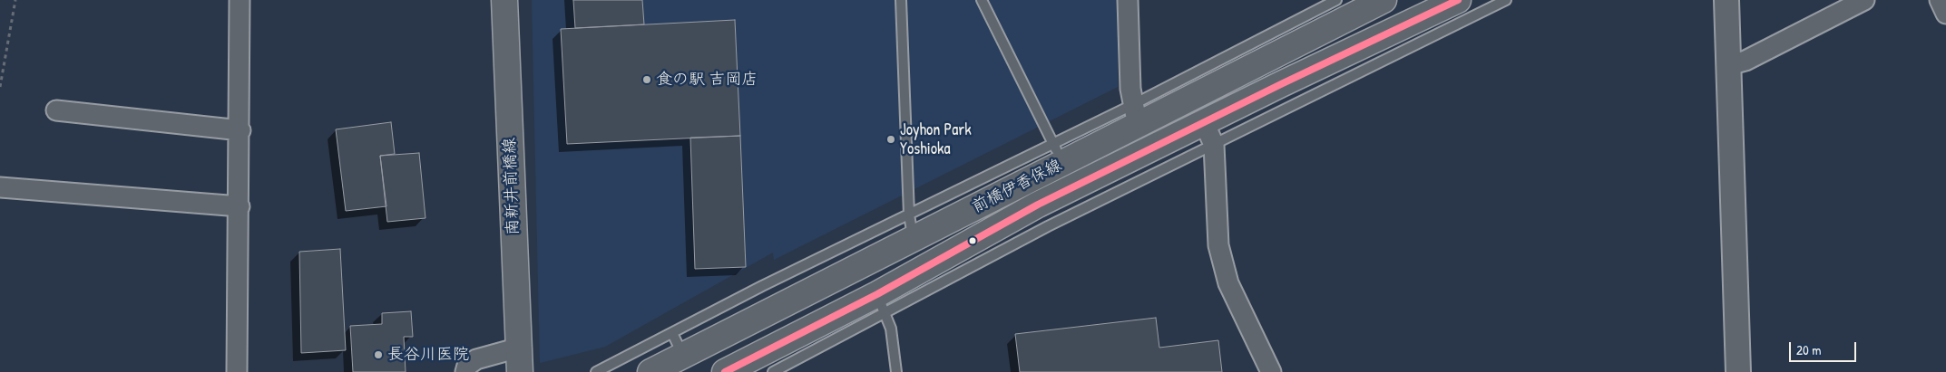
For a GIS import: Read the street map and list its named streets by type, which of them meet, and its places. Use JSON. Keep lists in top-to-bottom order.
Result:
{
  "streets": {
    "main road": ["南新井前橋線", "前橋伊香保線"]
  },
  "places": ["食の駅 吉岡店", "Joyhon Park Yoshioka", "長谷川医院"],
  "scale_bar": "20 m"
}
